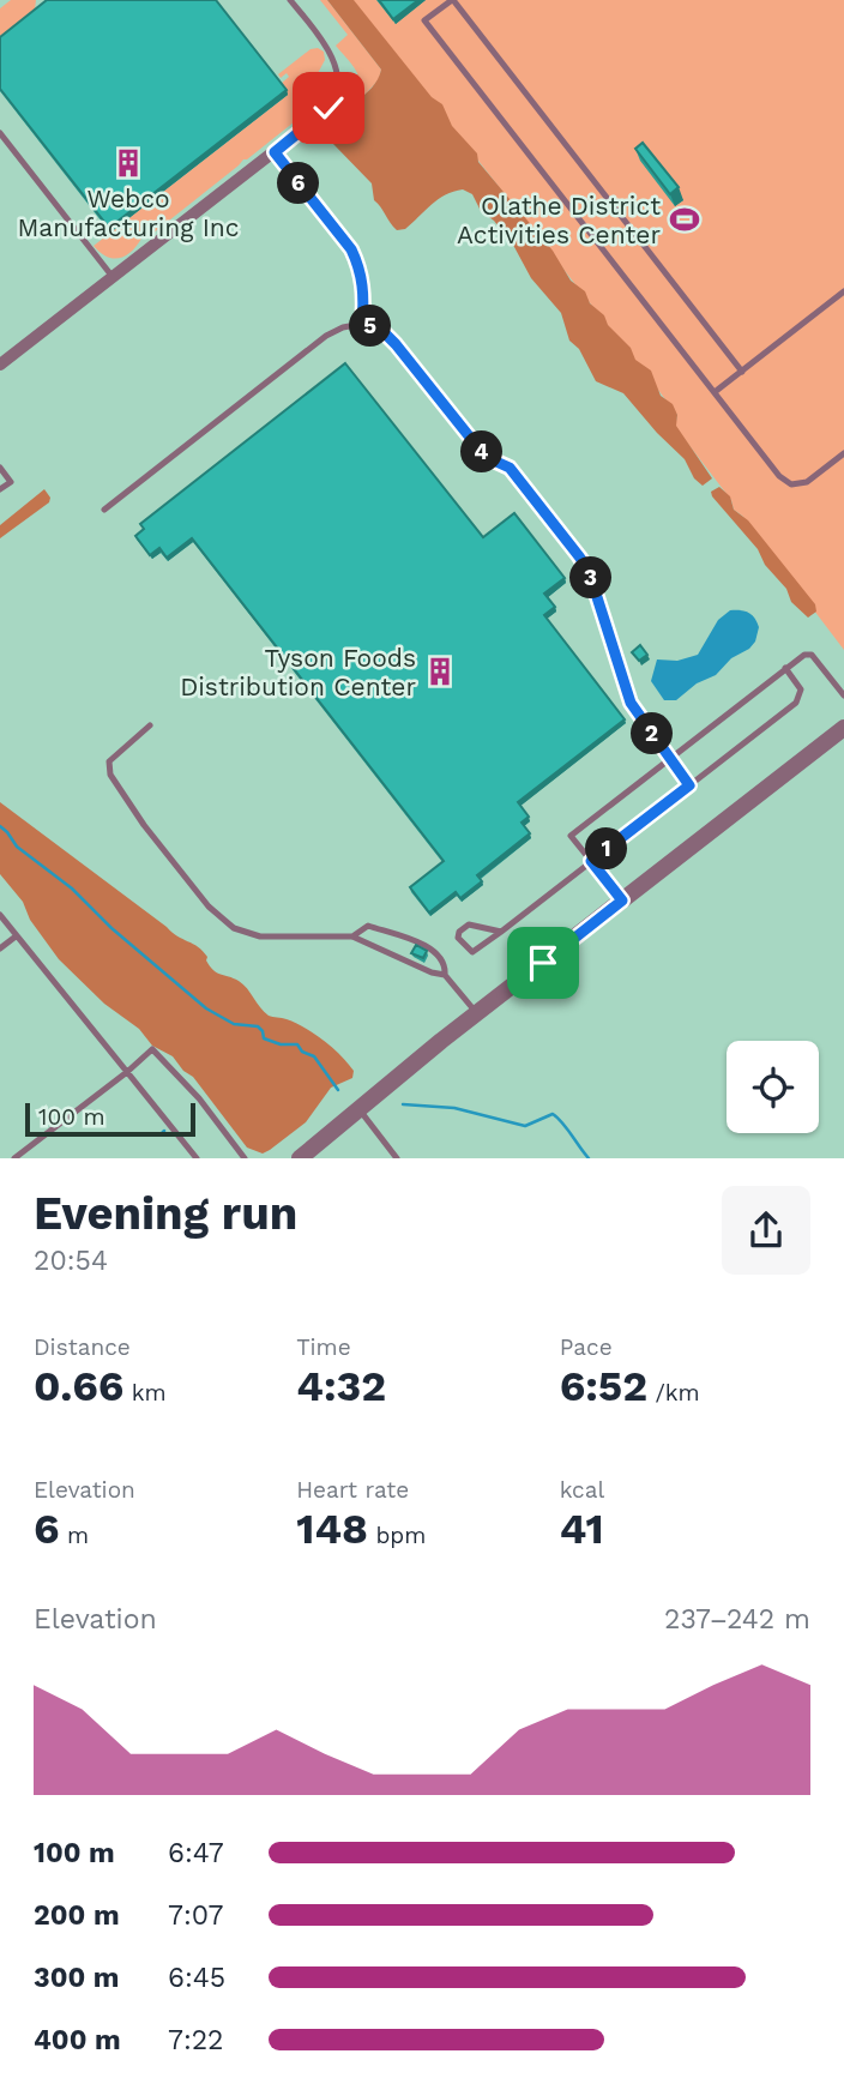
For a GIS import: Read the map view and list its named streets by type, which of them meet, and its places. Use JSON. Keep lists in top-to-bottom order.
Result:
{
  "places": {
    "building": ["Webco Manufacturing Inc", "Tyson Foods Distribution Center"],
    "sports": ["Olathe District Activities Center"]
  },
  "scale_bar": "100 m",
  "page": {
    "pins": [
      "6",
      "5",
      "4",
      "3",
      "2",
      "1"
    ],
    "scale": "100 m",
    "heading": ["Evening run", "20:54"],
    "stats": [
      ["Distance", "0.66 km"],
      ["Time", "4:32"],
      ["Pace", "6:52 /km"],
      ["Elevation", "6 m"],
      ["Heart rate", "148 bpm"],
      ["kcal", "41"]
    ],
    "chart": ["Elevation", "237–242 m"],
    "list": [
      {
        "name": "100 m",
        "note": "6:47"
      },
      {
        "name": "200 m",
        "note": "7:07"
      },
      {
        "name": "300 m",
        "note": "6:45"
      },
      {
        "name": "400 m",
        "note": "7:22"
      }
    ]
  }
}
